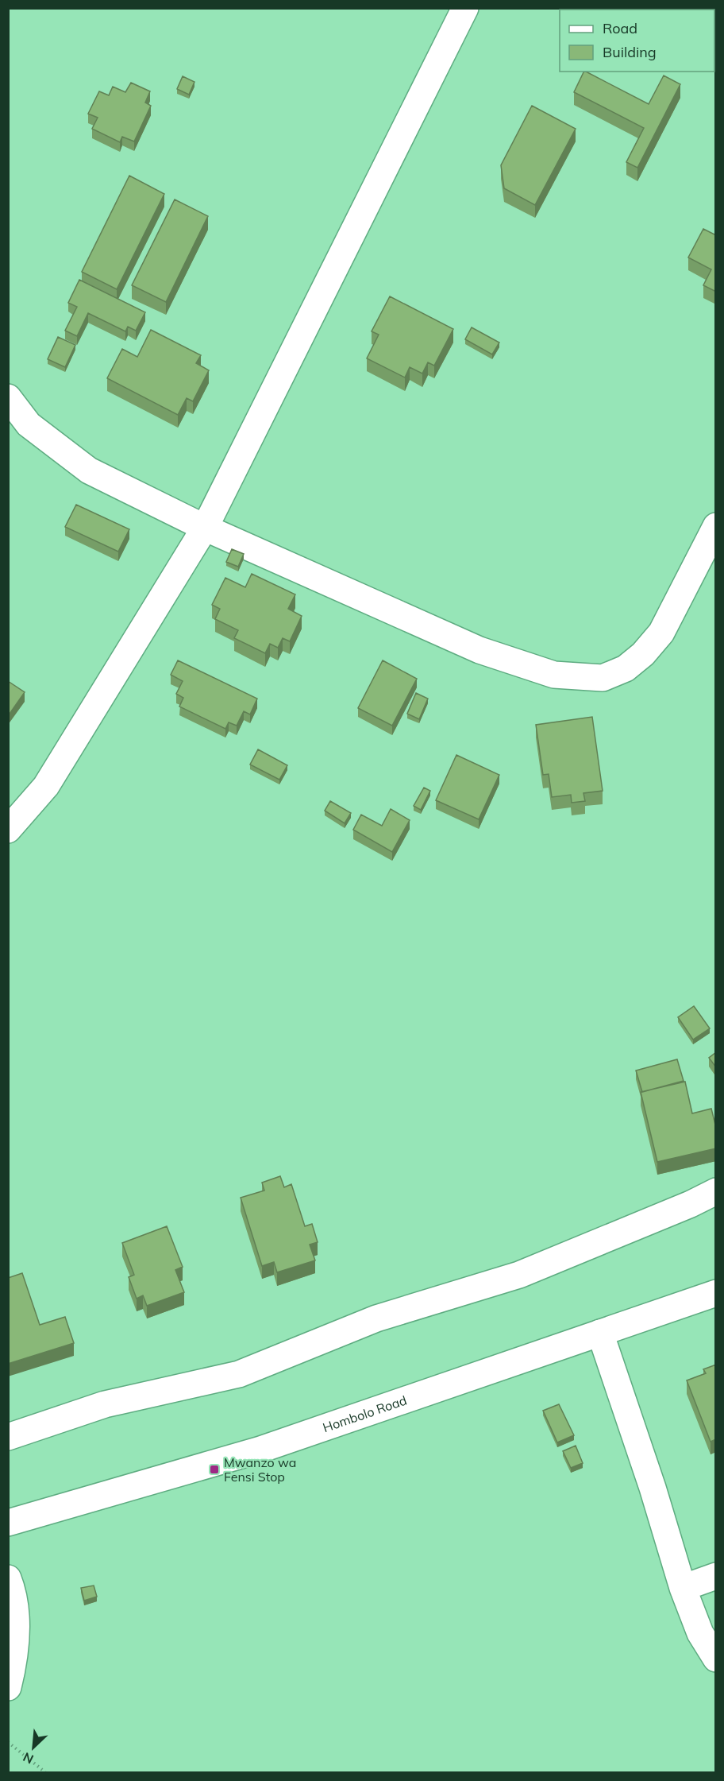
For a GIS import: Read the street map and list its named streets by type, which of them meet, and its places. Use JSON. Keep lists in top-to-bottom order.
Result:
{
  "streets": {
    "street": ["Hombolo Road"]
  },
  "places": {
    "transit": ["Mwanzo wa Fensi Stop"]
  },
  "legend": ["Road", "Building"],
  "north": "bottom left"
}
